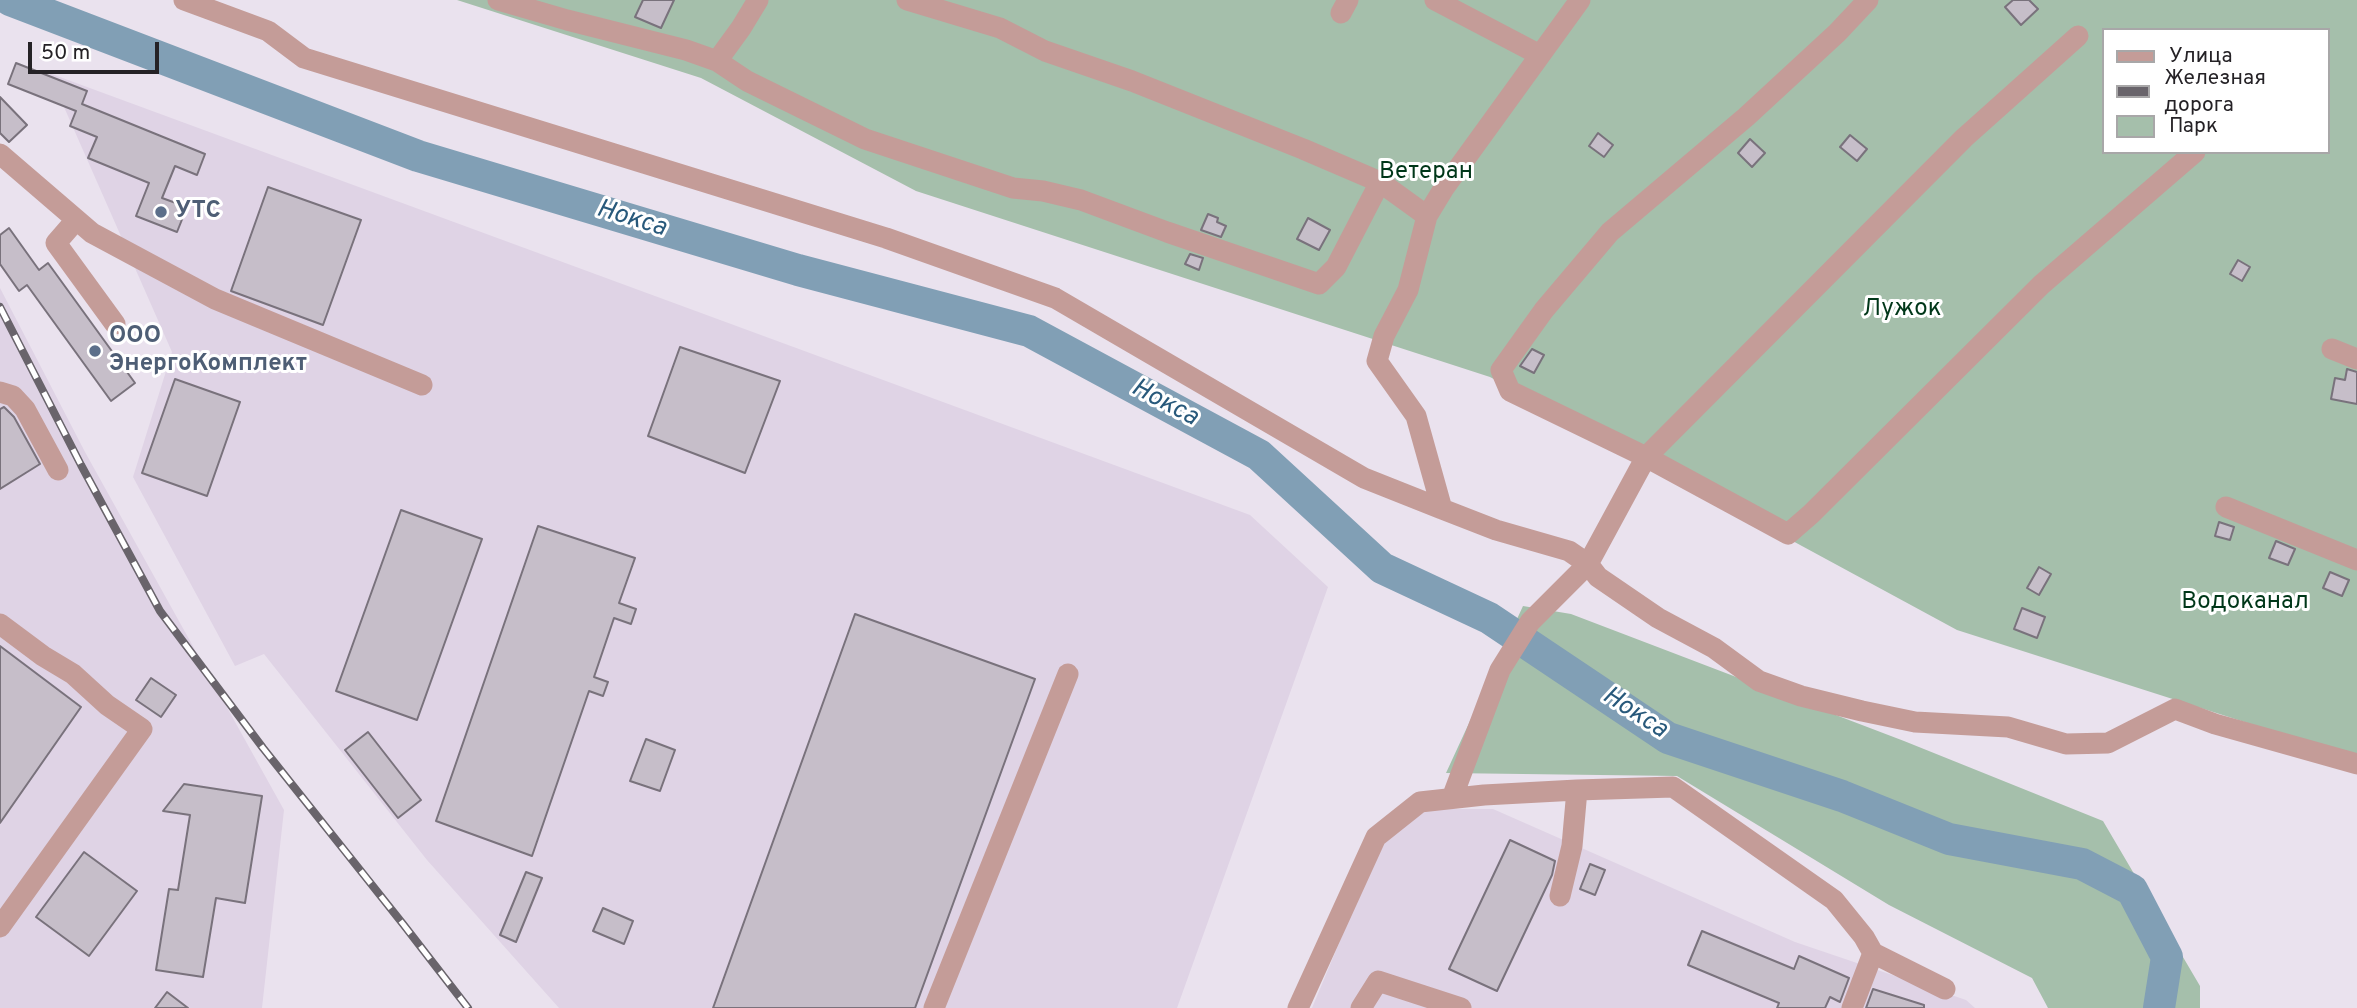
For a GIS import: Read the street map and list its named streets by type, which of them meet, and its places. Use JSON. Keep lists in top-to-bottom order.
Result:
{
  "water": ["Нокса"],
  "parks": ["Ветеран", "Лужок", "Водоканал"],
  "places": ["УТС", "ООО ЭнергоКомплект"],
  "legend": ["Улица", "Железная дорога", "Парк"],
  "scale_bar": "50 m"
}
